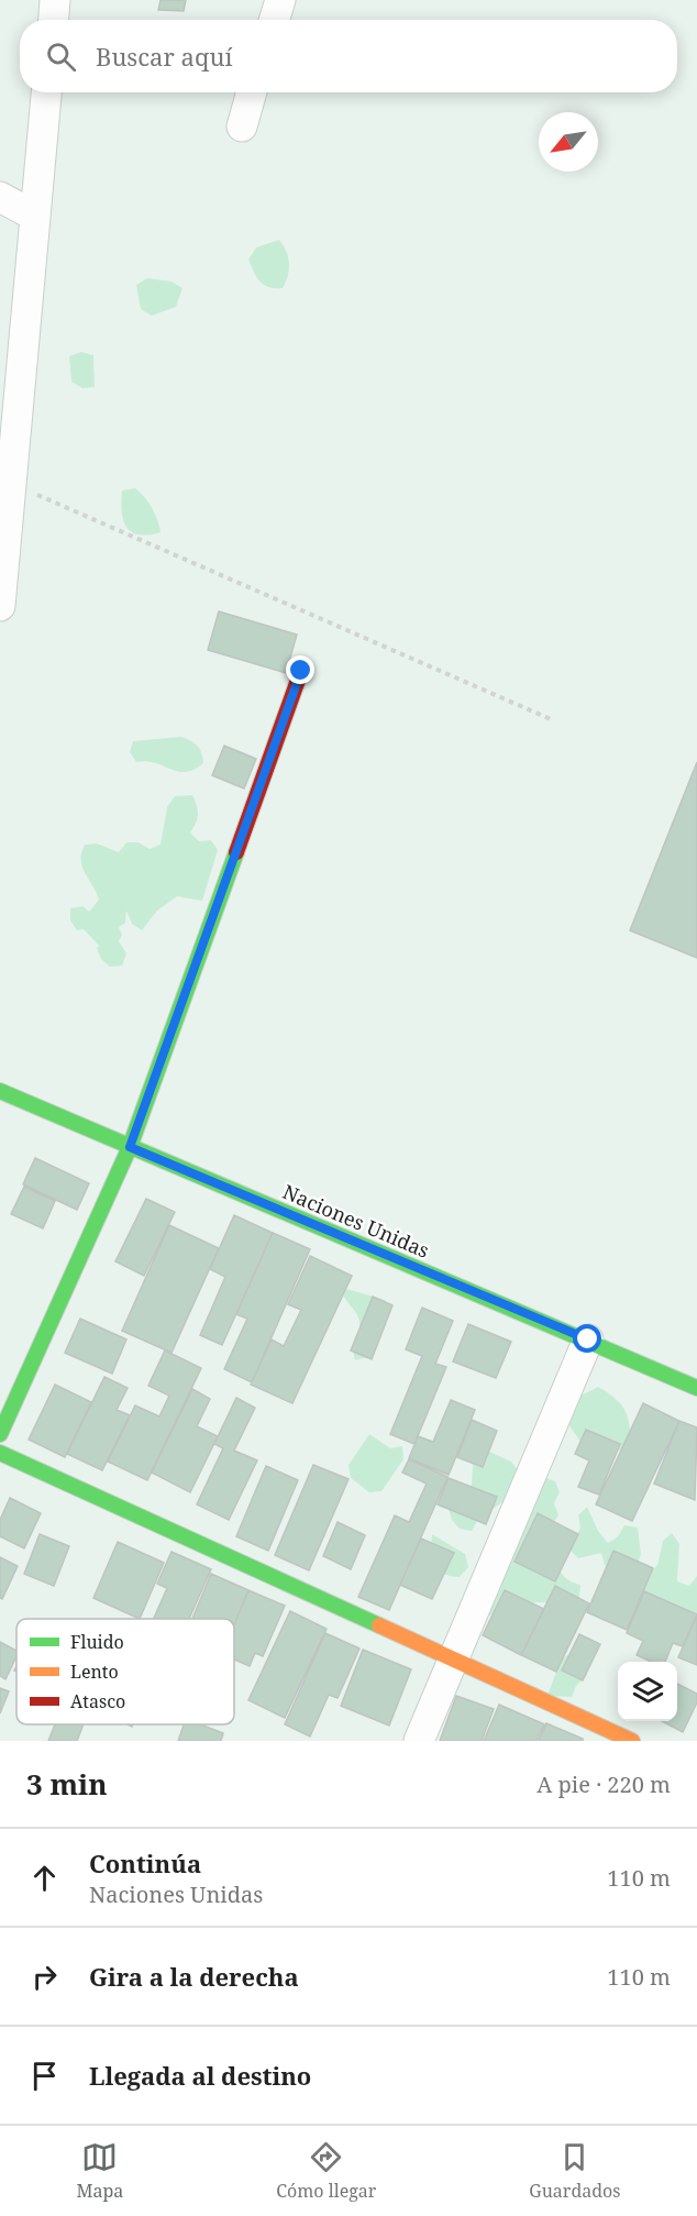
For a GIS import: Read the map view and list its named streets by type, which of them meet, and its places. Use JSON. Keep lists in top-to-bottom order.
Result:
{
  "streets": {
    "street": ["Naciones Unidas"]
  },
  "legend": ["Fluido", "Lento", "Atasco"],
  "north": "bottom left",
  "page": {
    "search": "Buscar aquí",
    "heading": ["3 min", "A pie · 220 m"],
    "list": [
      ["Continúa", "Naciones Unidas", "110 m"],
      ["Gira a la derecha", "110 m"],
      "Llegada al destino"
    ],
    "nav": ["Mapa", "Cómo llegar", "Guardados"]
  }
}
